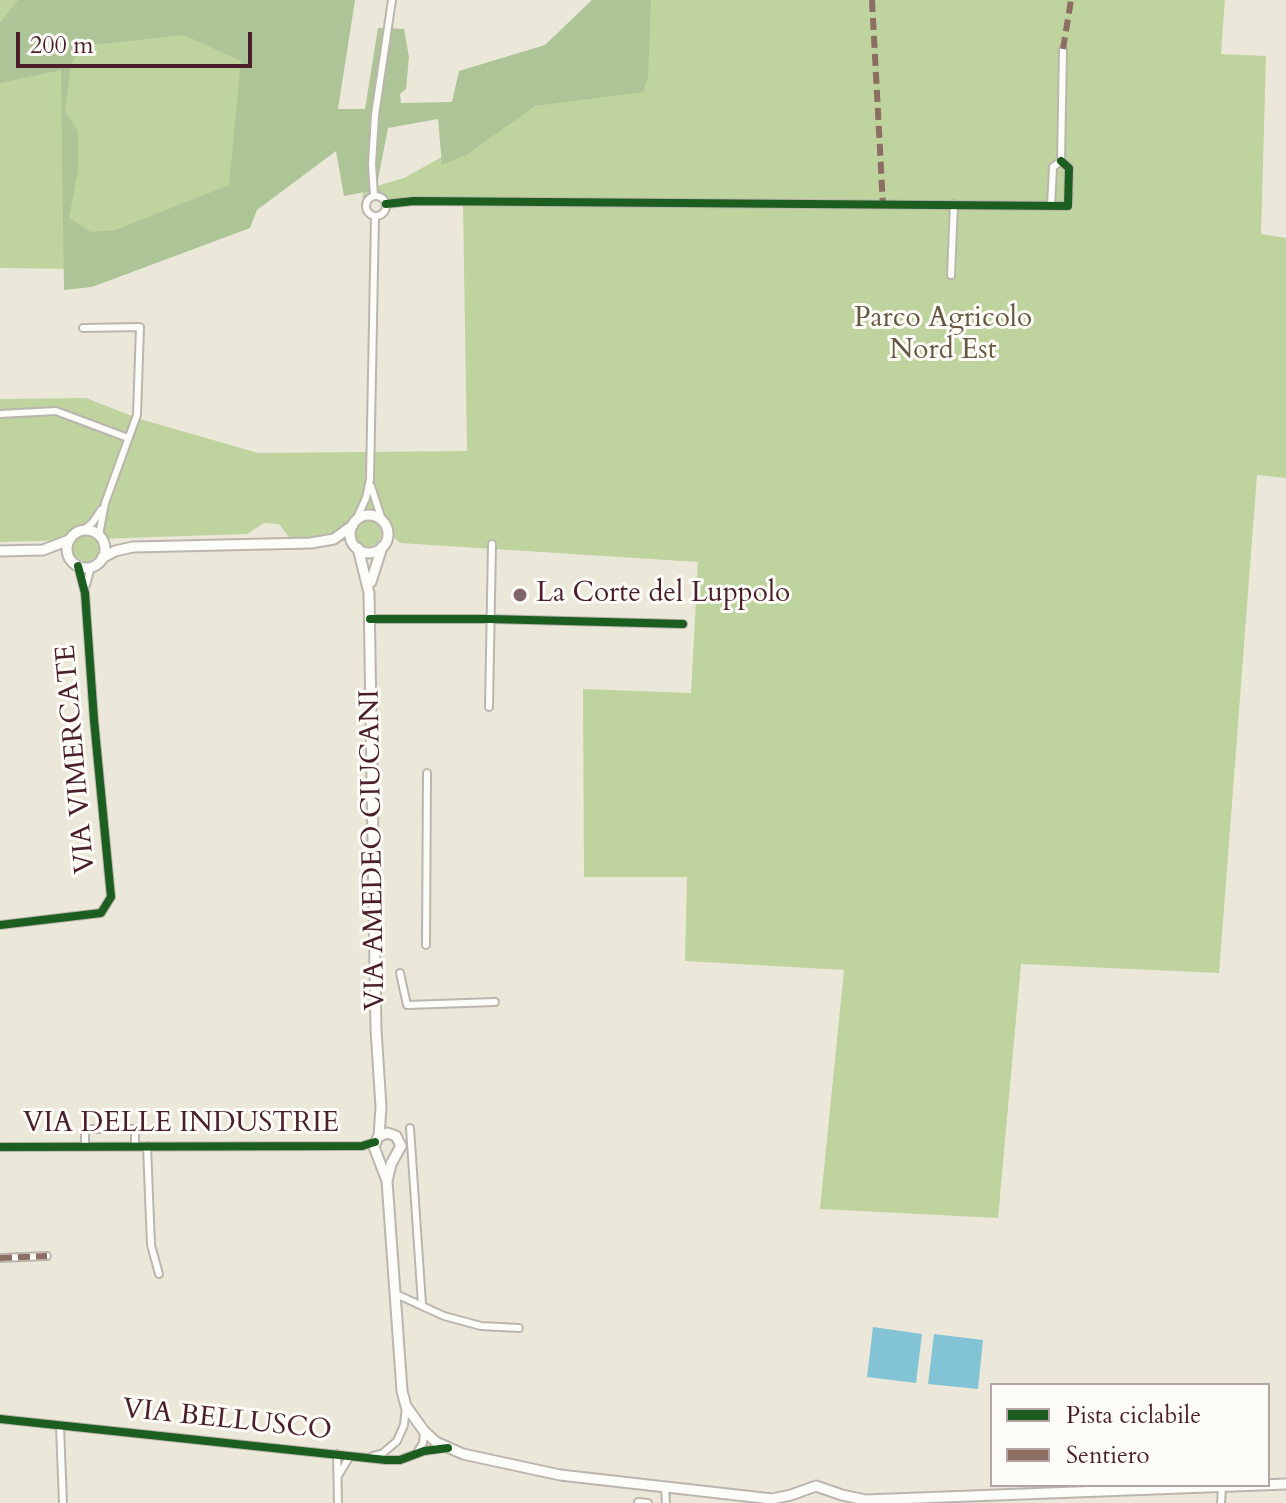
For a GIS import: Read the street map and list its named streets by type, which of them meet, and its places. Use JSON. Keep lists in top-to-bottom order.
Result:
{
  "streets": {
    "main road": ["VIA AMEDEO CIUCANI"],
    "street": ["VIA VIMERCATE", "VIA DELLE INDUSTRIE", "VIA BELLUSCO"]
  },
  "crossings": [
    ["VIA AMEDEO CIUCANI", "VIA DELLE INDUSTRIE"],
    ["VIA AMEDEO CIUCANI", "VIA BELLUSCO"]
  ],
  "parks": ["Parco Agricolo Nord Est"],
  "places": ["La Corte del Luppolo"],
  "legend": ["Pista ciclabile", "Sentiero"],
  "scale_bar": "200 m"
}
